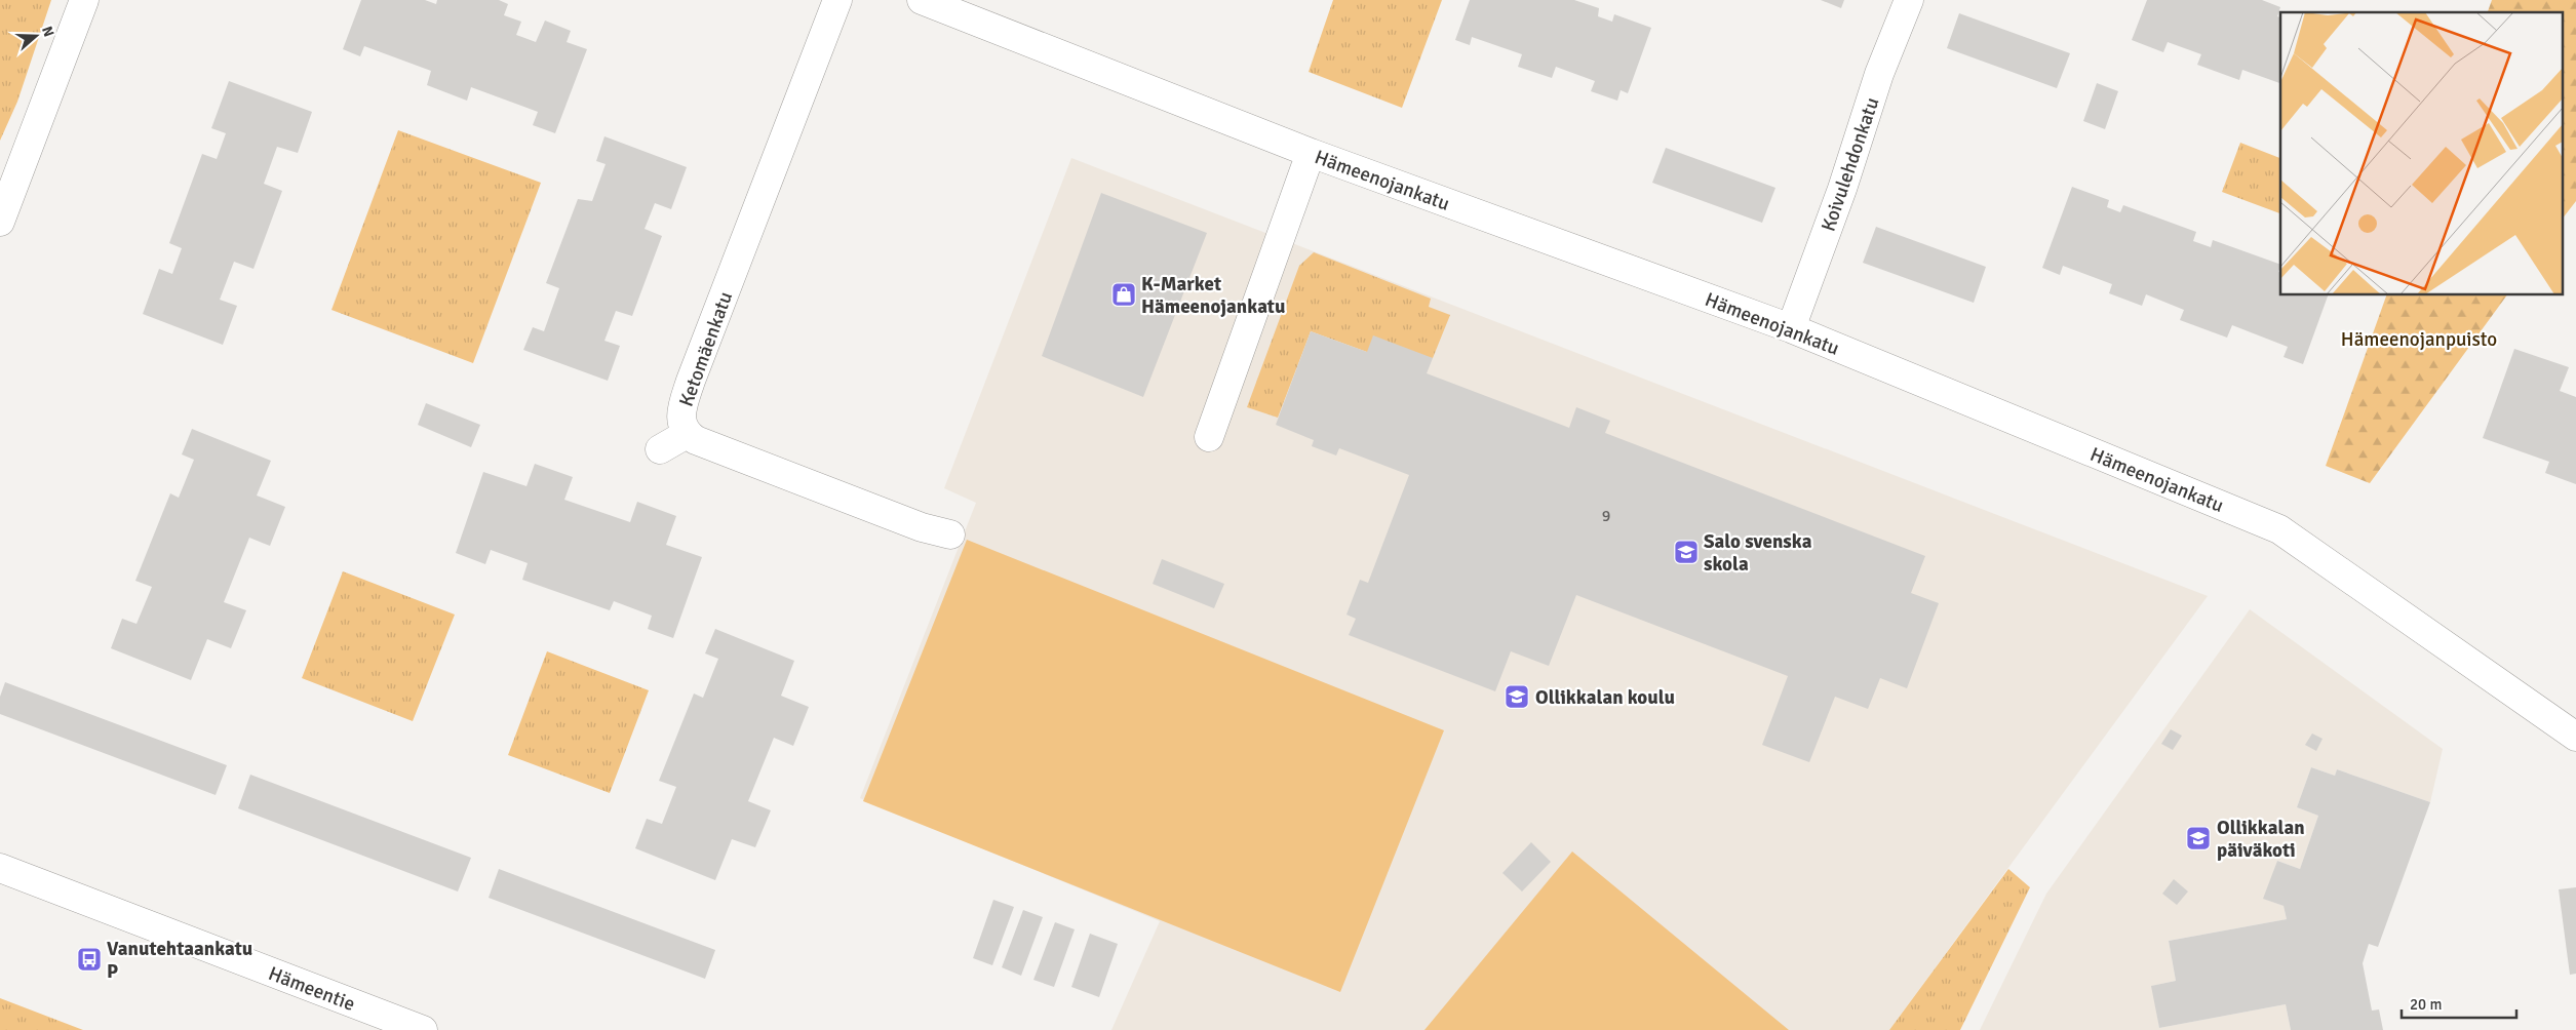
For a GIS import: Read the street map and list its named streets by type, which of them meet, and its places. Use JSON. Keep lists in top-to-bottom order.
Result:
{
  "streets": {
    "street": [
      "Koivulehdonkatu",
      "Hämeenojankatu",
      "Ketomäenkatu",
      "Hämeentie"
    ]
  },
  "crossings": [
    ["Koivulehdonkatu", "Hämeenojankatu"]
  ],
  "parks": ["Hämeenojanpuisto"],
  "places": {
    "shop": ["K-Market Hämeenojankatu"],
    "school or university": ["Salo svenska skola", "Ollikkalan koulu", "Ollikkalan päiväkoti"],
    "bus stop": ["Vanutehtaankatu P"]
  },
  "house_numbers": ["9"],
  "scale_bar": "20 m",
  "north": "right"
}
